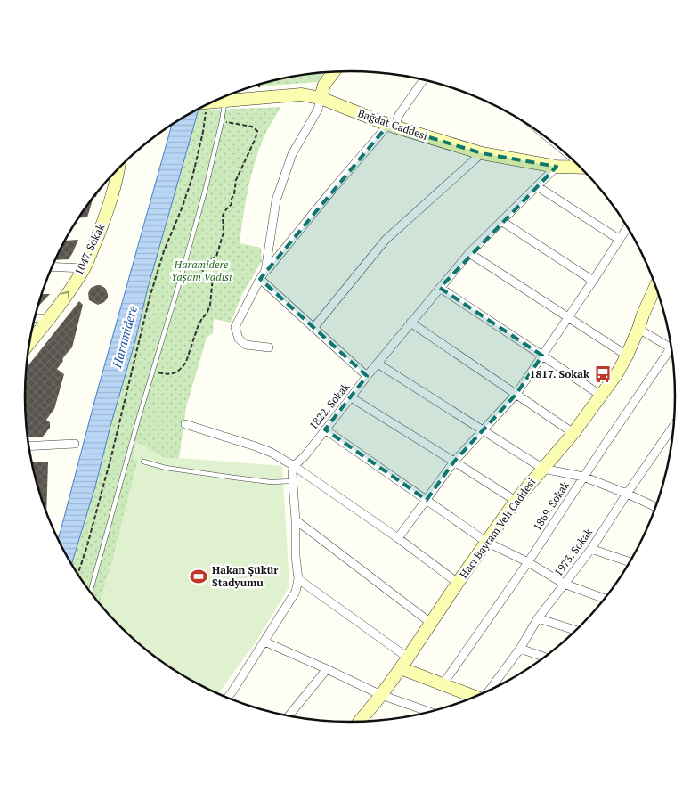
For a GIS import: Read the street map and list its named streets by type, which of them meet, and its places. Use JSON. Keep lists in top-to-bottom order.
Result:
{
  "streets": {
    "main road": ["Bağdat Caddesi", "1047. Sokak", "Hacı Bayram Veli Caddesi"],
    "street": ["1822. Sokak", "1869. Sokak", "1973. Sokak"]
  },
  "crossings": [
    ["Bağdat Caddesi", "1822. Sokak"]
  ],
  "water": ["Haramidere"],
  "parks": ["Haramidere Yaşam Vadisi"],
  "places": {
    "bus stop": ["1817. Sokak"],
    "sports": ["Hakan Şükür Stadyumu"]
  }
}
